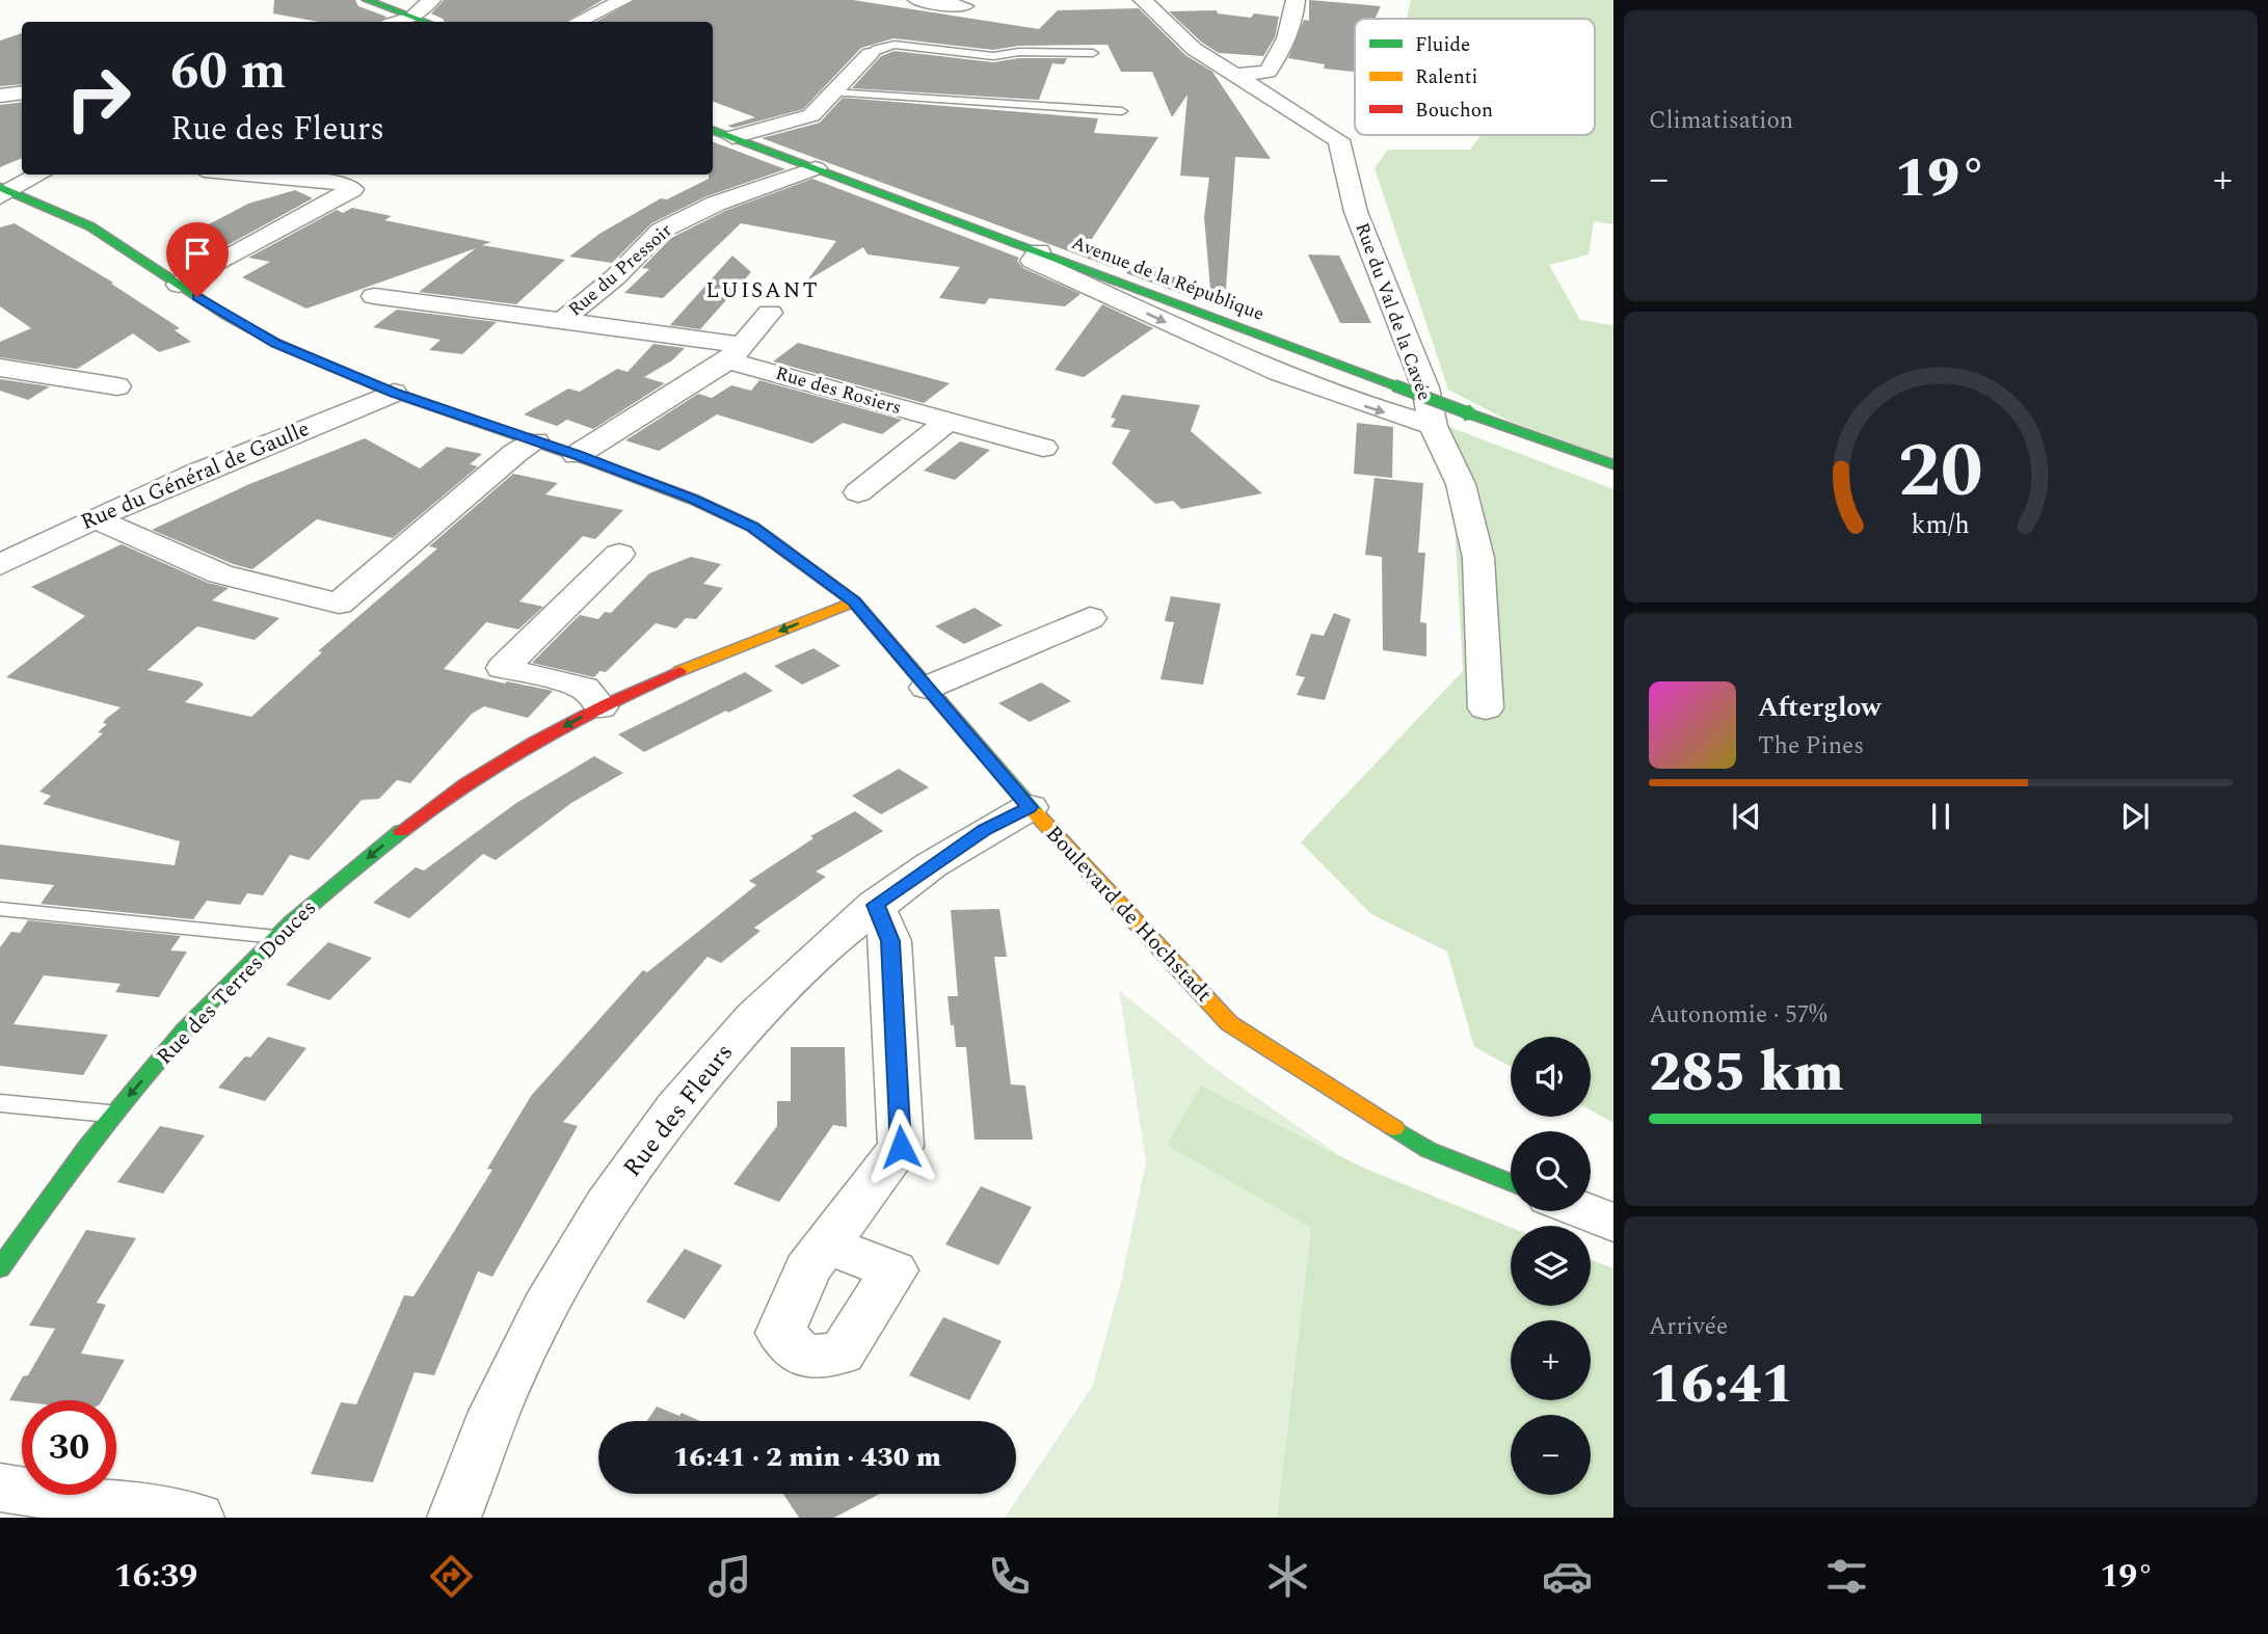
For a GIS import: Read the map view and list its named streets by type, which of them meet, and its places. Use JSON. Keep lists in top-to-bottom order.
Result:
{
  "streets": {
    "street": [
      "Rue du Pressoir",
      "Avenue de la République",
      "Rue du Val de la Cavée",
      "Rue des Rosiers",
      "Rue du Général de Gaulle",
      "Boulevard de Hochstadt",
      "Rue des Terres Douces",
      "Rue des Fleurs"
    ]
  },
  "crossings": [
    ["Rue du Pressoir", "Avenue de la République"],
    ["Rue du Pressoir", "Rue des Rosiers"],
    ["Rue du Général de Gaulle", "Boulevard de Hochstadt"],
    ["Boulevard de Hochstadt", "Rue des Terres Douces"],
    ["Boulevard de Hochstadt", "Rue des Fleurs"]
  ],
  "one_way": ["Rue des Terres Douces"],
  "districts": ["LUISANT"],
  "legend": ["Fluide", "Ralenti", "Bouchon"],
  "page": {
    "tile": [
      "Climatisation",
      ["Autonomie · 57%", "285 km"],
      ["Arrivée", "16:41"]
    ],
    "turn": ["60 m", "Rue des Fleurs"],
    "heat": ["−", "19°", "+"],
    "song": ["Afterglow", "The Pines"],
    "map_buttons": ["+", "−"],
    "limit": "30",
    "trip": "16:41 · 2 min · 430 m",
    "tabs": ["16:39", "19°"],
    "gauge": ["20", "km/h"]
  }
}
